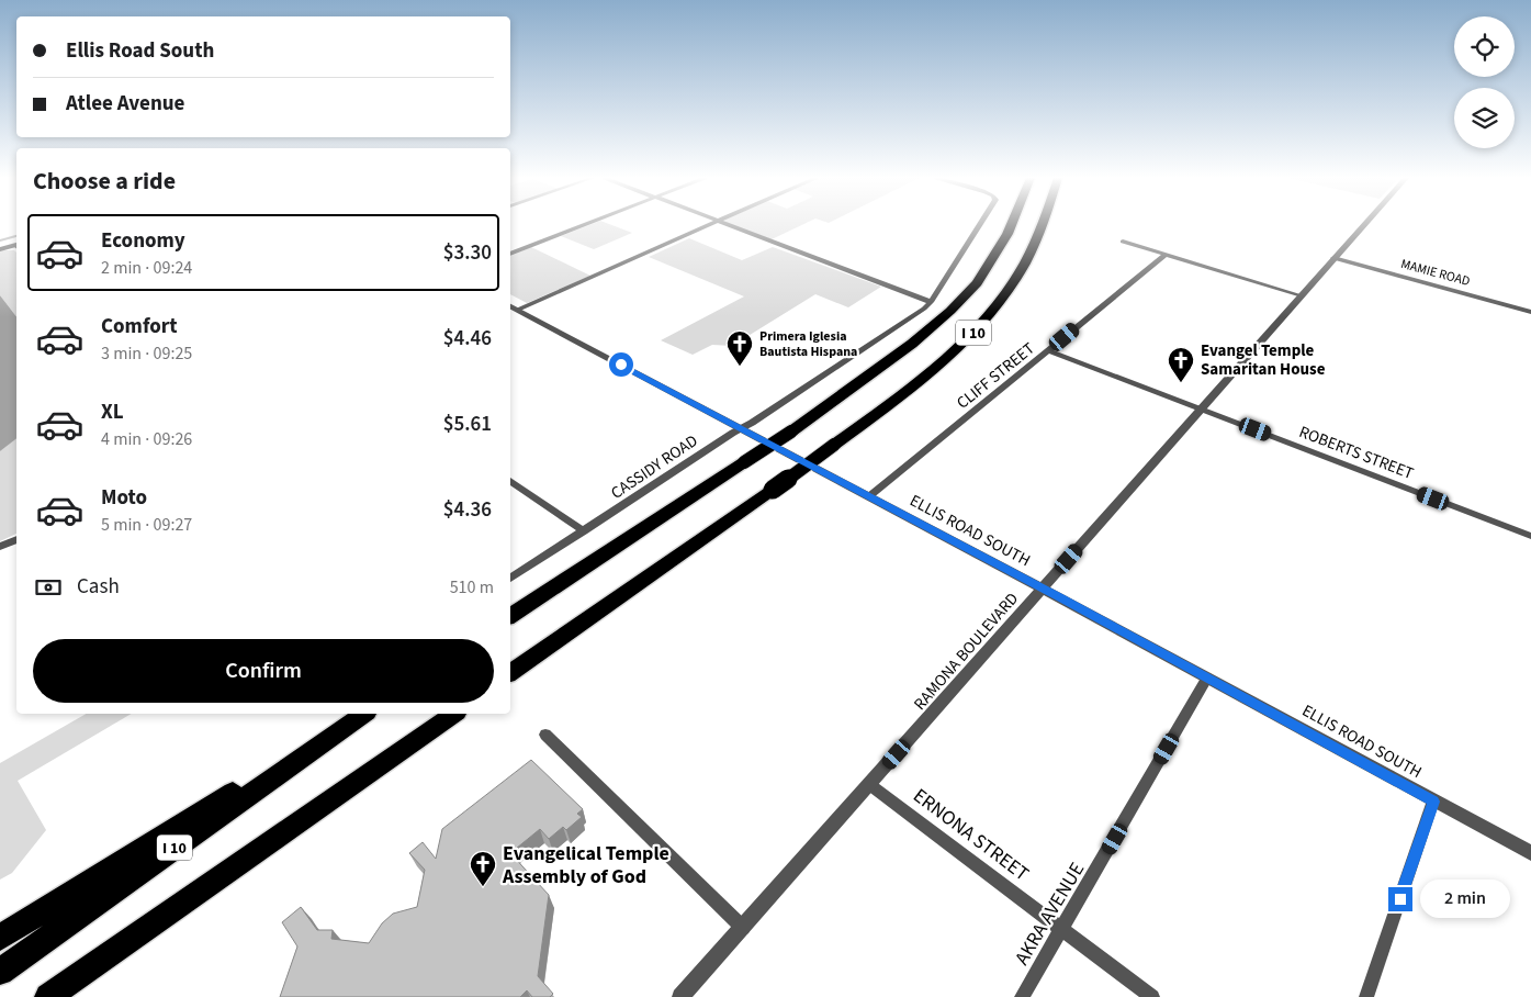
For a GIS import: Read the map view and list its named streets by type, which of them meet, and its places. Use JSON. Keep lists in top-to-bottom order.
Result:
{
  "streets": {
    "highway": ["I 10"],
    "street": [
      "MAMIE ROAD",
      "CLIFF STREET",
      "ROBERTS STREET",
      "CASSIDY ROAD",
      "ELLIS ROAD SOUTH",
      "RAMONA BOULEVARD",
      "ERNONA STREET",
      "AKRA AVENUE"
    ]
  },
  "crossings": [
    ["MAMIE ROAD", "RAMONA BOULEVARD"],
    ["CLIFF STREET", "ROBERTS STREET"],
    ["CLIFF STREET", "ELLIS ROAD SOUTH"],
    ["ROBERTS STREET", "RAMONA BOULEVARD"],
    ["CASSIDY ROAD", "ELLIS ROAD SOUTH"],
    ["ELLIS ROAD SOUTH", "RAMONA BOULEVARD"],
    ["ELLIS ROAD SOUTH", "AKRA AVENUE"],
    ["RAMONA BOULEVARD", "ERNONA STREET"],
    ["ERNONA STREET", "AKRA AVENUE"]
  ],
  "places": {
    "church": ["Primera Iglesia Bautista Hispana", "Evangel Temple Samaritan House", "Evangelical Temple Assembly of God"]
  },
  "page": {
    "banner": ["Ellis Road South", "Atlee Avenue"],
    "heading": "Choose a ride",
    "list": [
      {
        "name": "Economy",
        "note": "2 min · 09:24",
        "value": "$3.30"
      },
      {
        "name": "Comfort",
        "note": "3 min · 09:25",
        "value": "$4.46"
      },
      {
        "name": "XL",
        "note": "4 min · 09:26",
        "value": "$5.61"
      },
      {
        "name": "Moto",
        "note": "5 min · 09:27",
        "value": "$4.36"
      }
    ],
    "pay": ["Cash", "510 m"],
    "buttons": "Confirm",
    "bubble": "2 min"
  }
}
